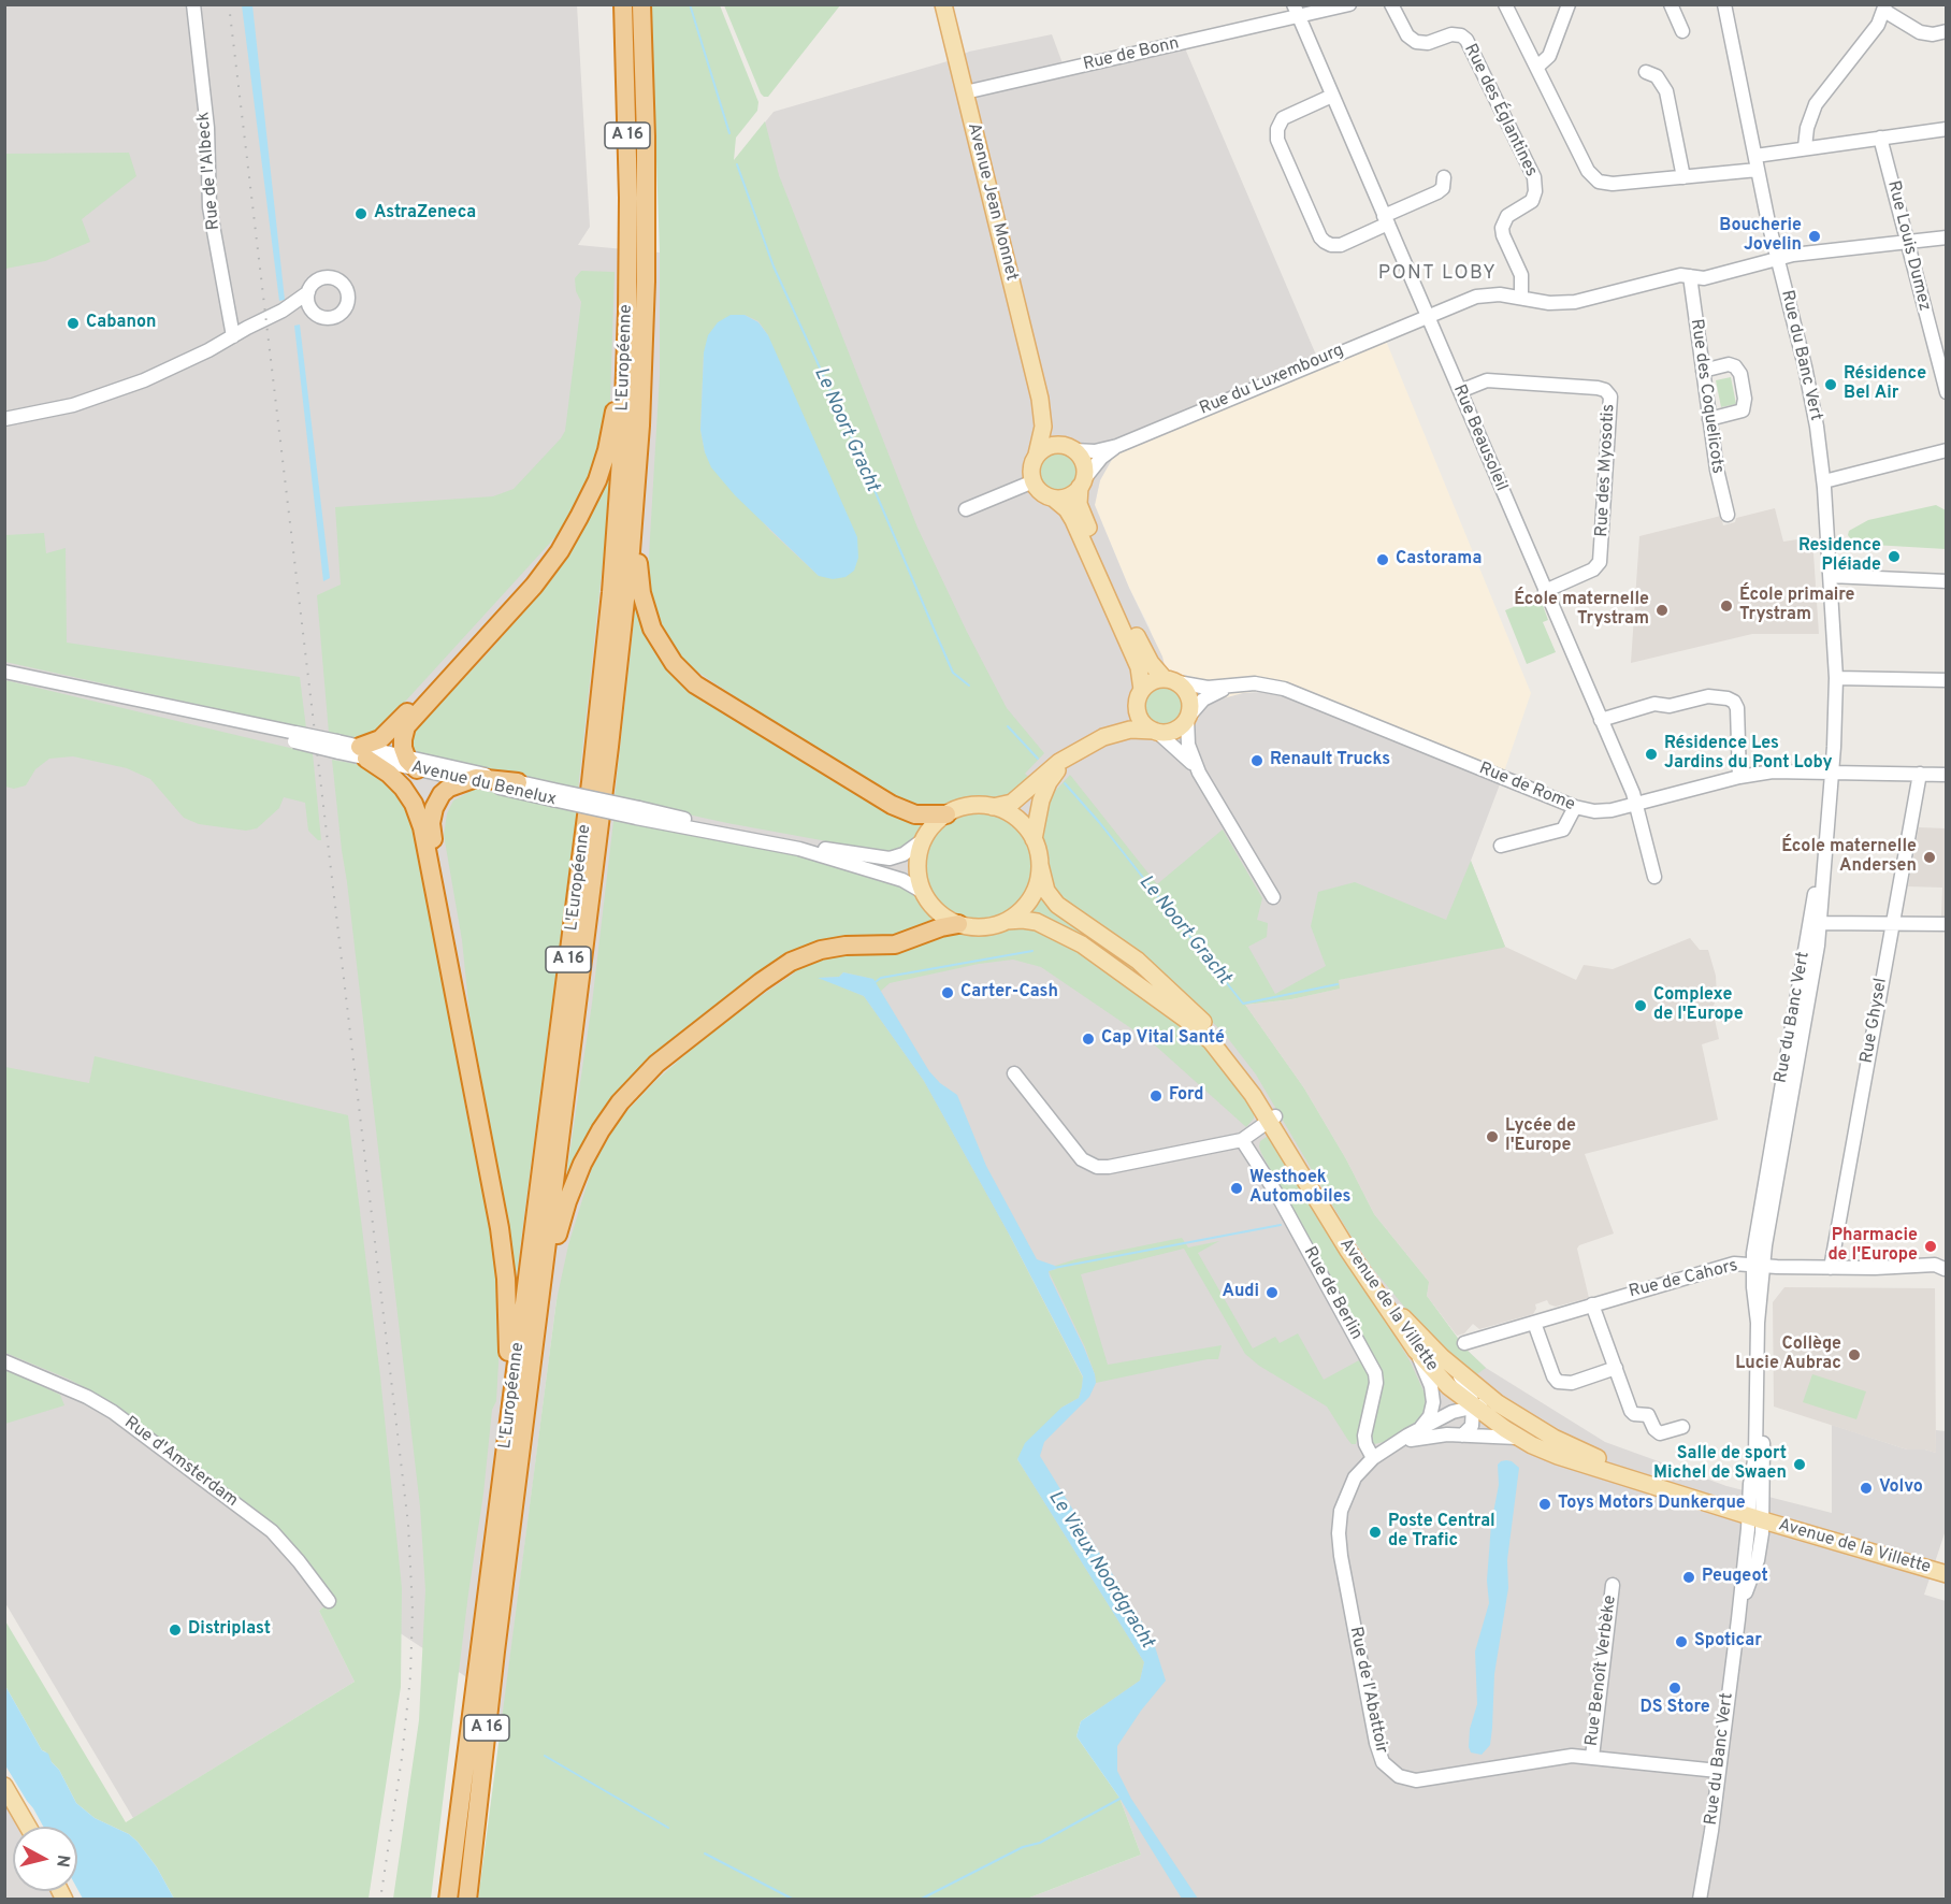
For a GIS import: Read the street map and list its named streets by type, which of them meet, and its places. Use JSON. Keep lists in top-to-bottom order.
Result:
{
  "streets": {
    "highway": ["A 16", "L'Européenne"],
    "main road": ["Avenue Jean Monnet", "Avenue de la Villette"],
    "street": [
      "Rue de Bonn",
      "Rue des Églantines",
      "Rue de l'Albeck",
      "Rue Louis Dumez",
      "Rue du Banc Vert",
      "Rue du Luxembourg",
      "Rue des Coquelicots",
      "Rue Beausoleil",
      "Rue des Myosotis",
      "Avenue du Benelux",
      "Rue de Rome",
      "Rue Ghysel",
      "Rue de Cahors",
      "Rue de Berlin",
      "Rue d'Amsterdam",
      "Rue Benoît Verbèke",
      "Rue de l'Abattoir"
    ]
  },
  "crossings": [
    ["Rue de Bonn", "Avenue Jean Monnet"],
    ["Rue de Bonn", "Rue Beausoleil"],
    ["Rue des Églantines", "Rue du Luxembourg"],
    ["Avenue Jean Monnet", "Rue du Luxembourg"],
    ["Rue Louis Dumez", "Rue du Luxembourg"],
    ["Rue du Banc Vert", "Rue du Luxembourg"],
    ["Rue du Banc Vert", "Rue de Rome"],
    ["Rue du Banc Vert", "Rue de Cahors"],
    ["Rue du Banc Vert", "Avenue de la Villette"],
    ["Rue du Banc Vert", "Rue de l'Abattoir"],
    ["Rue du Luxembourg", "Rue des Coquelicots"],
    ["Rue du Luxembourg", "Rue Beausoleil"],
    ["Rue Beausoleil", "Rue des Myosotis"],
    ["Rue Beausoleil", "Rue de Rome"],
    ["Avenue du Benelux", "Avenue de la Villette"],
    ["Rue de Rome", "Rue Ghysel"],
    ["Rue Ghysel", "Rue de Cahors"],
    ["Rue de Berlin", "Rue de l'Abattoir"],
    ["Avenue de la Villette", "Rue de l'Abattoir"],
    ["Rue Benoît Verbèke", "Rue de l'Abattoir"]
  ],
  "districts": ["PONT LOBY"],
  "water": ["Le Noort Gracht", "Le Vieux Noordgracht"],
  "places": [
    "AstraZeneca",
    "Boucherie Jovelin",
    "Cabanon",
    "Résidence Bel Air",
    "Residence Pléiade",
    "Castorama",
    "École primaire Trystram",
    "École maternelle Trystram",
    "Résidence Les Jardins du Pont Loby",
    "Renault Trucks",
    "École maternelle Andersen",
    "Carter-Cash",
    "Complexe de l'Europe",
    "Cap Vital Santé",
    "Ford",
    "Lycée de l'Europe",
    "Westhoek Automobiles",
    "Pharmacie de l'Europe",
    "Audi",
    "Collège Lucie Aubrac",
    "Salle de sport Michel de Swaen",
    "Volvo",
    "Toys Motors Dunkerque",
    "Poste Central de Trafic",
    "Peugeot",
    "Distriplast",
    "Spoticar",
    "DS Store"
  ],
  "north": "right"
}
